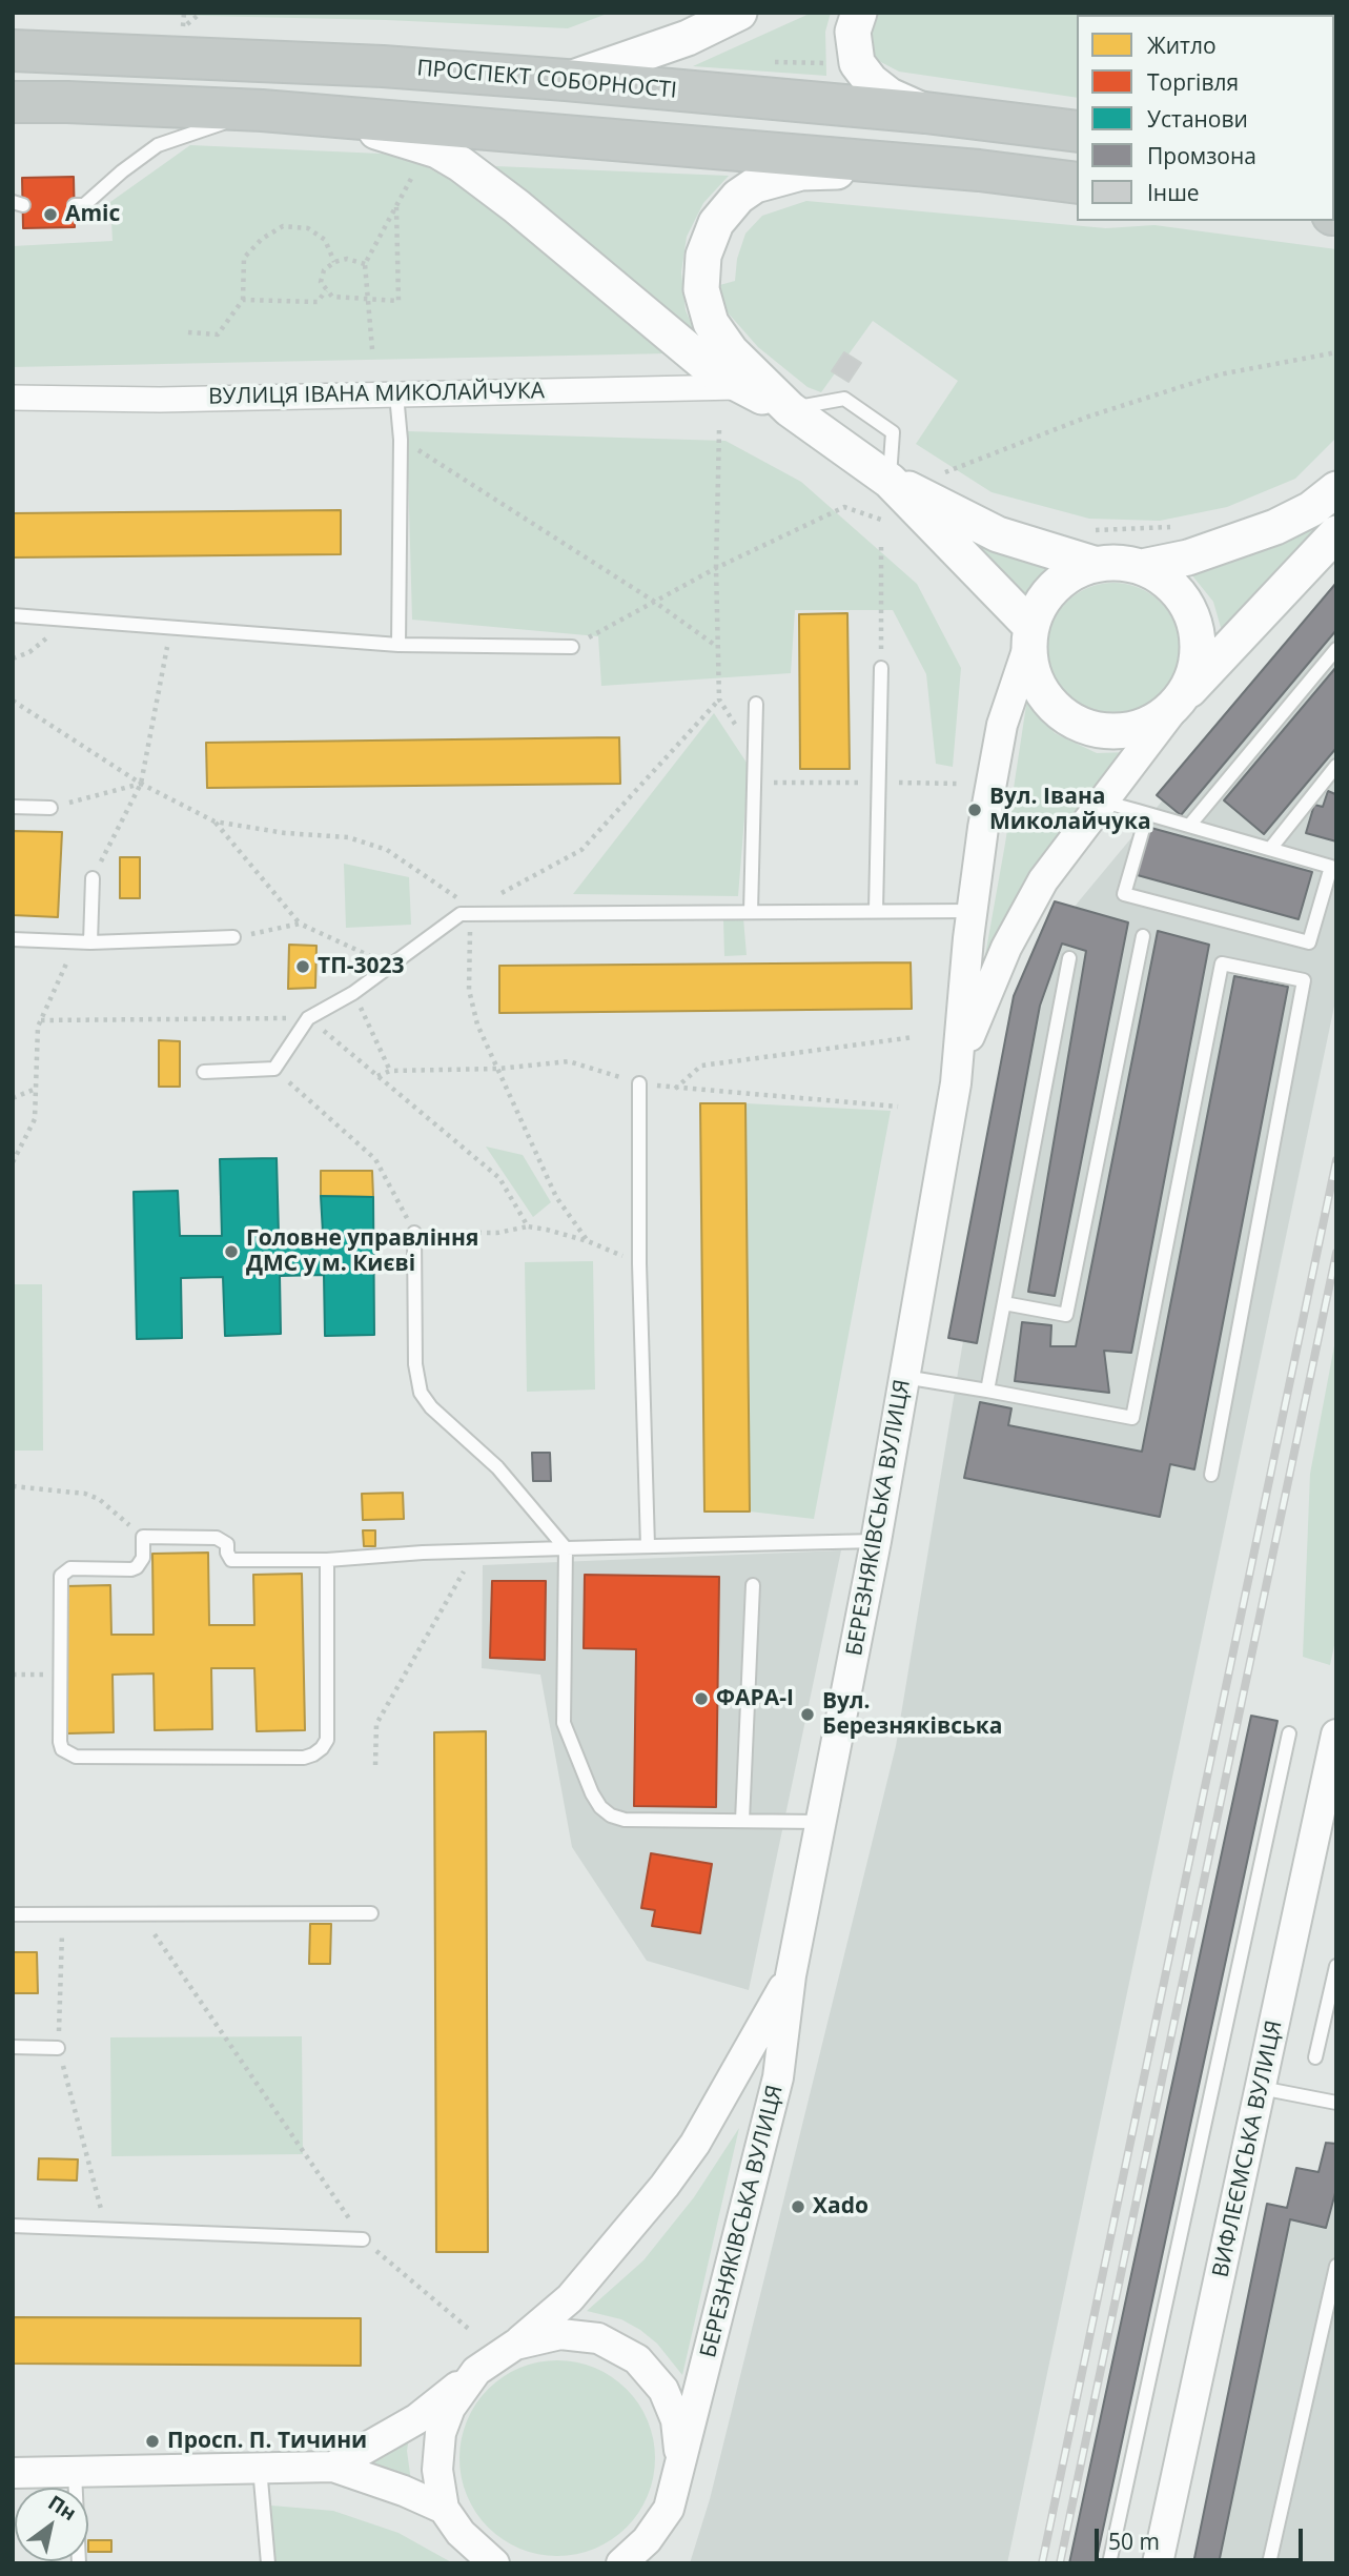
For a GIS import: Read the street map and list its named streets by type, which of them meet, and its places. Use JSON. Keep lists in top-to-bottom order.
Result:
{
  "streets": {
    "highway": ["ПРОСПЕКТ СОБОРНОСТІ"],
    "main road": ["ВУЛИЦЯ ІВАНА МИКОЛАЙЧУКА"],
    "street": ["БЕРЕЗНЯКІВСЬКА ВУЛИЦЯ", "ВИФЛЕЄМСЬКА ВУЛИЦЯ"]
  },
  "crossings": [
    ["ВУЛИЦЯ ІВАНА МИКОЛАЙЧУКА", "БЕРЕЗНЯКІВСЬКА ВУЛИЦЯ"]
  ],
  "places": [
    "Amic",
    "Вул. Івана Миколайчука",
    "ТП-3023",
    "Головне управління ДМС у м. Києві",
    "ФАРА-І",
    "Вул. Березняківська",
    "Xado",
    "Просп. П. Тичини"
  ],
  "legend": [
    "Житло",
    "Торгівля",
    "Установи",
    "Промзона",
    "Інше"
  ],
  "scale_bar": "50 m",
  "north": "top right"
}
